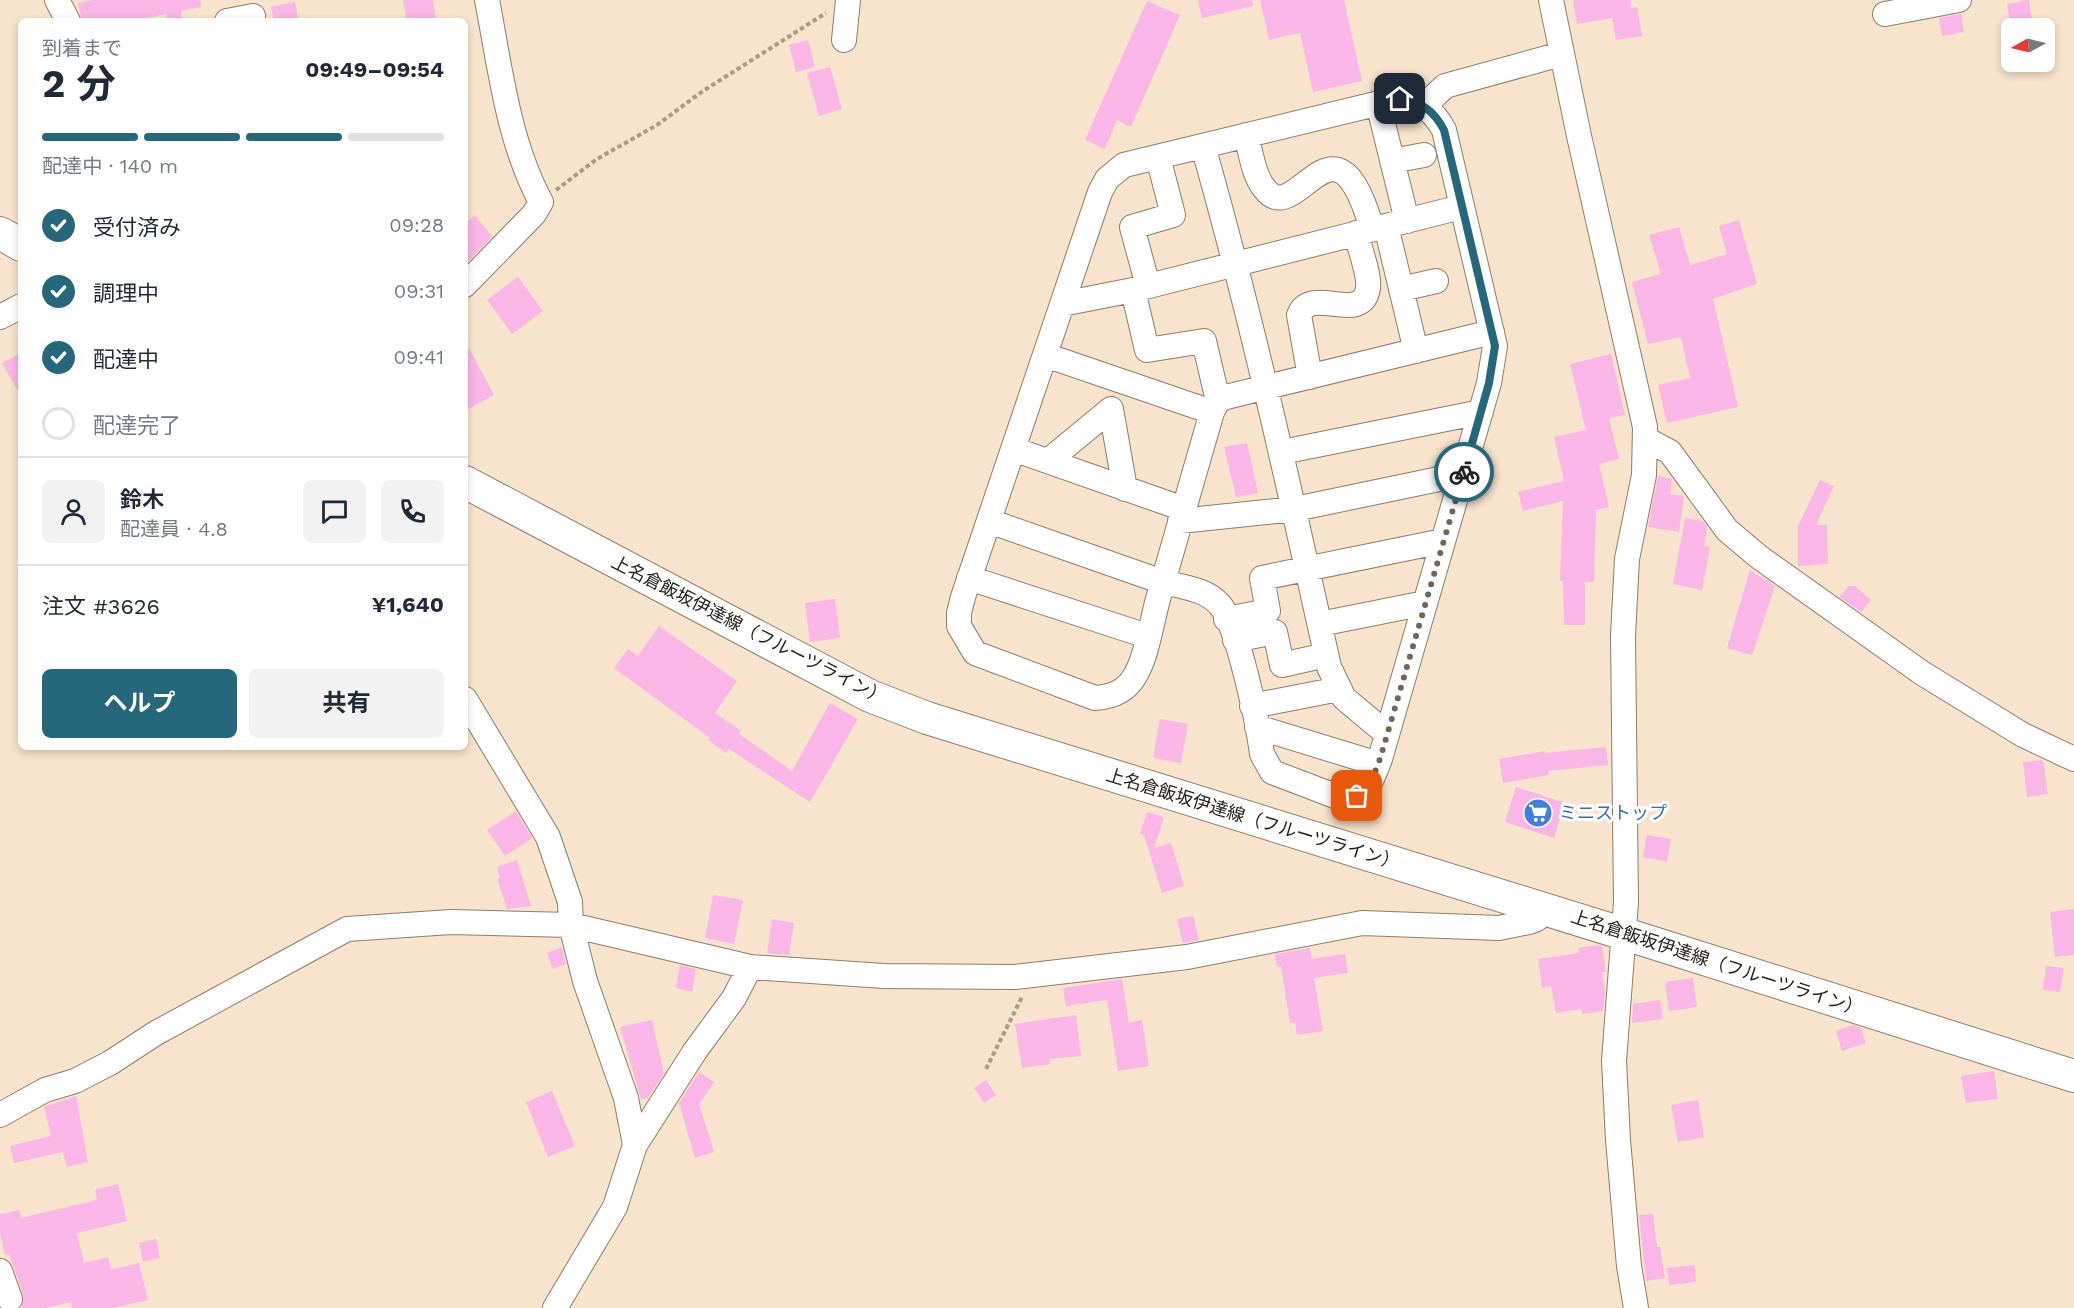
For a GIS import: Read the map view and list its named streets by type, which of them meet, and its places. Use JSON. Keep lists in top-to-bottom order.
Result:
{
  "streets": {
    "main road": ["上名倉飯坂伊達線（フルーツライン）"]
  },
  "places": {
    "supermarket": ["ミニストップ"]
  },
  "north": "left",
  "page": {
    "heading": ["2 分", "到着まで", "09:49–09:54"],
    "panel": [
      "鈴木",
      "配達員 · 4.8",
      "注文 #3626",
      "¥1,640"
    ],
    "bar": "配達中 · 140 m",
    "list": [
      ["受付済み", "09:28"],
      ["調理中", "09:31"],
      ["配達中", "09:41"],
      "配達完了"
    ],
    "buttons": ["ヘルプ", "共有"]
  }
}
